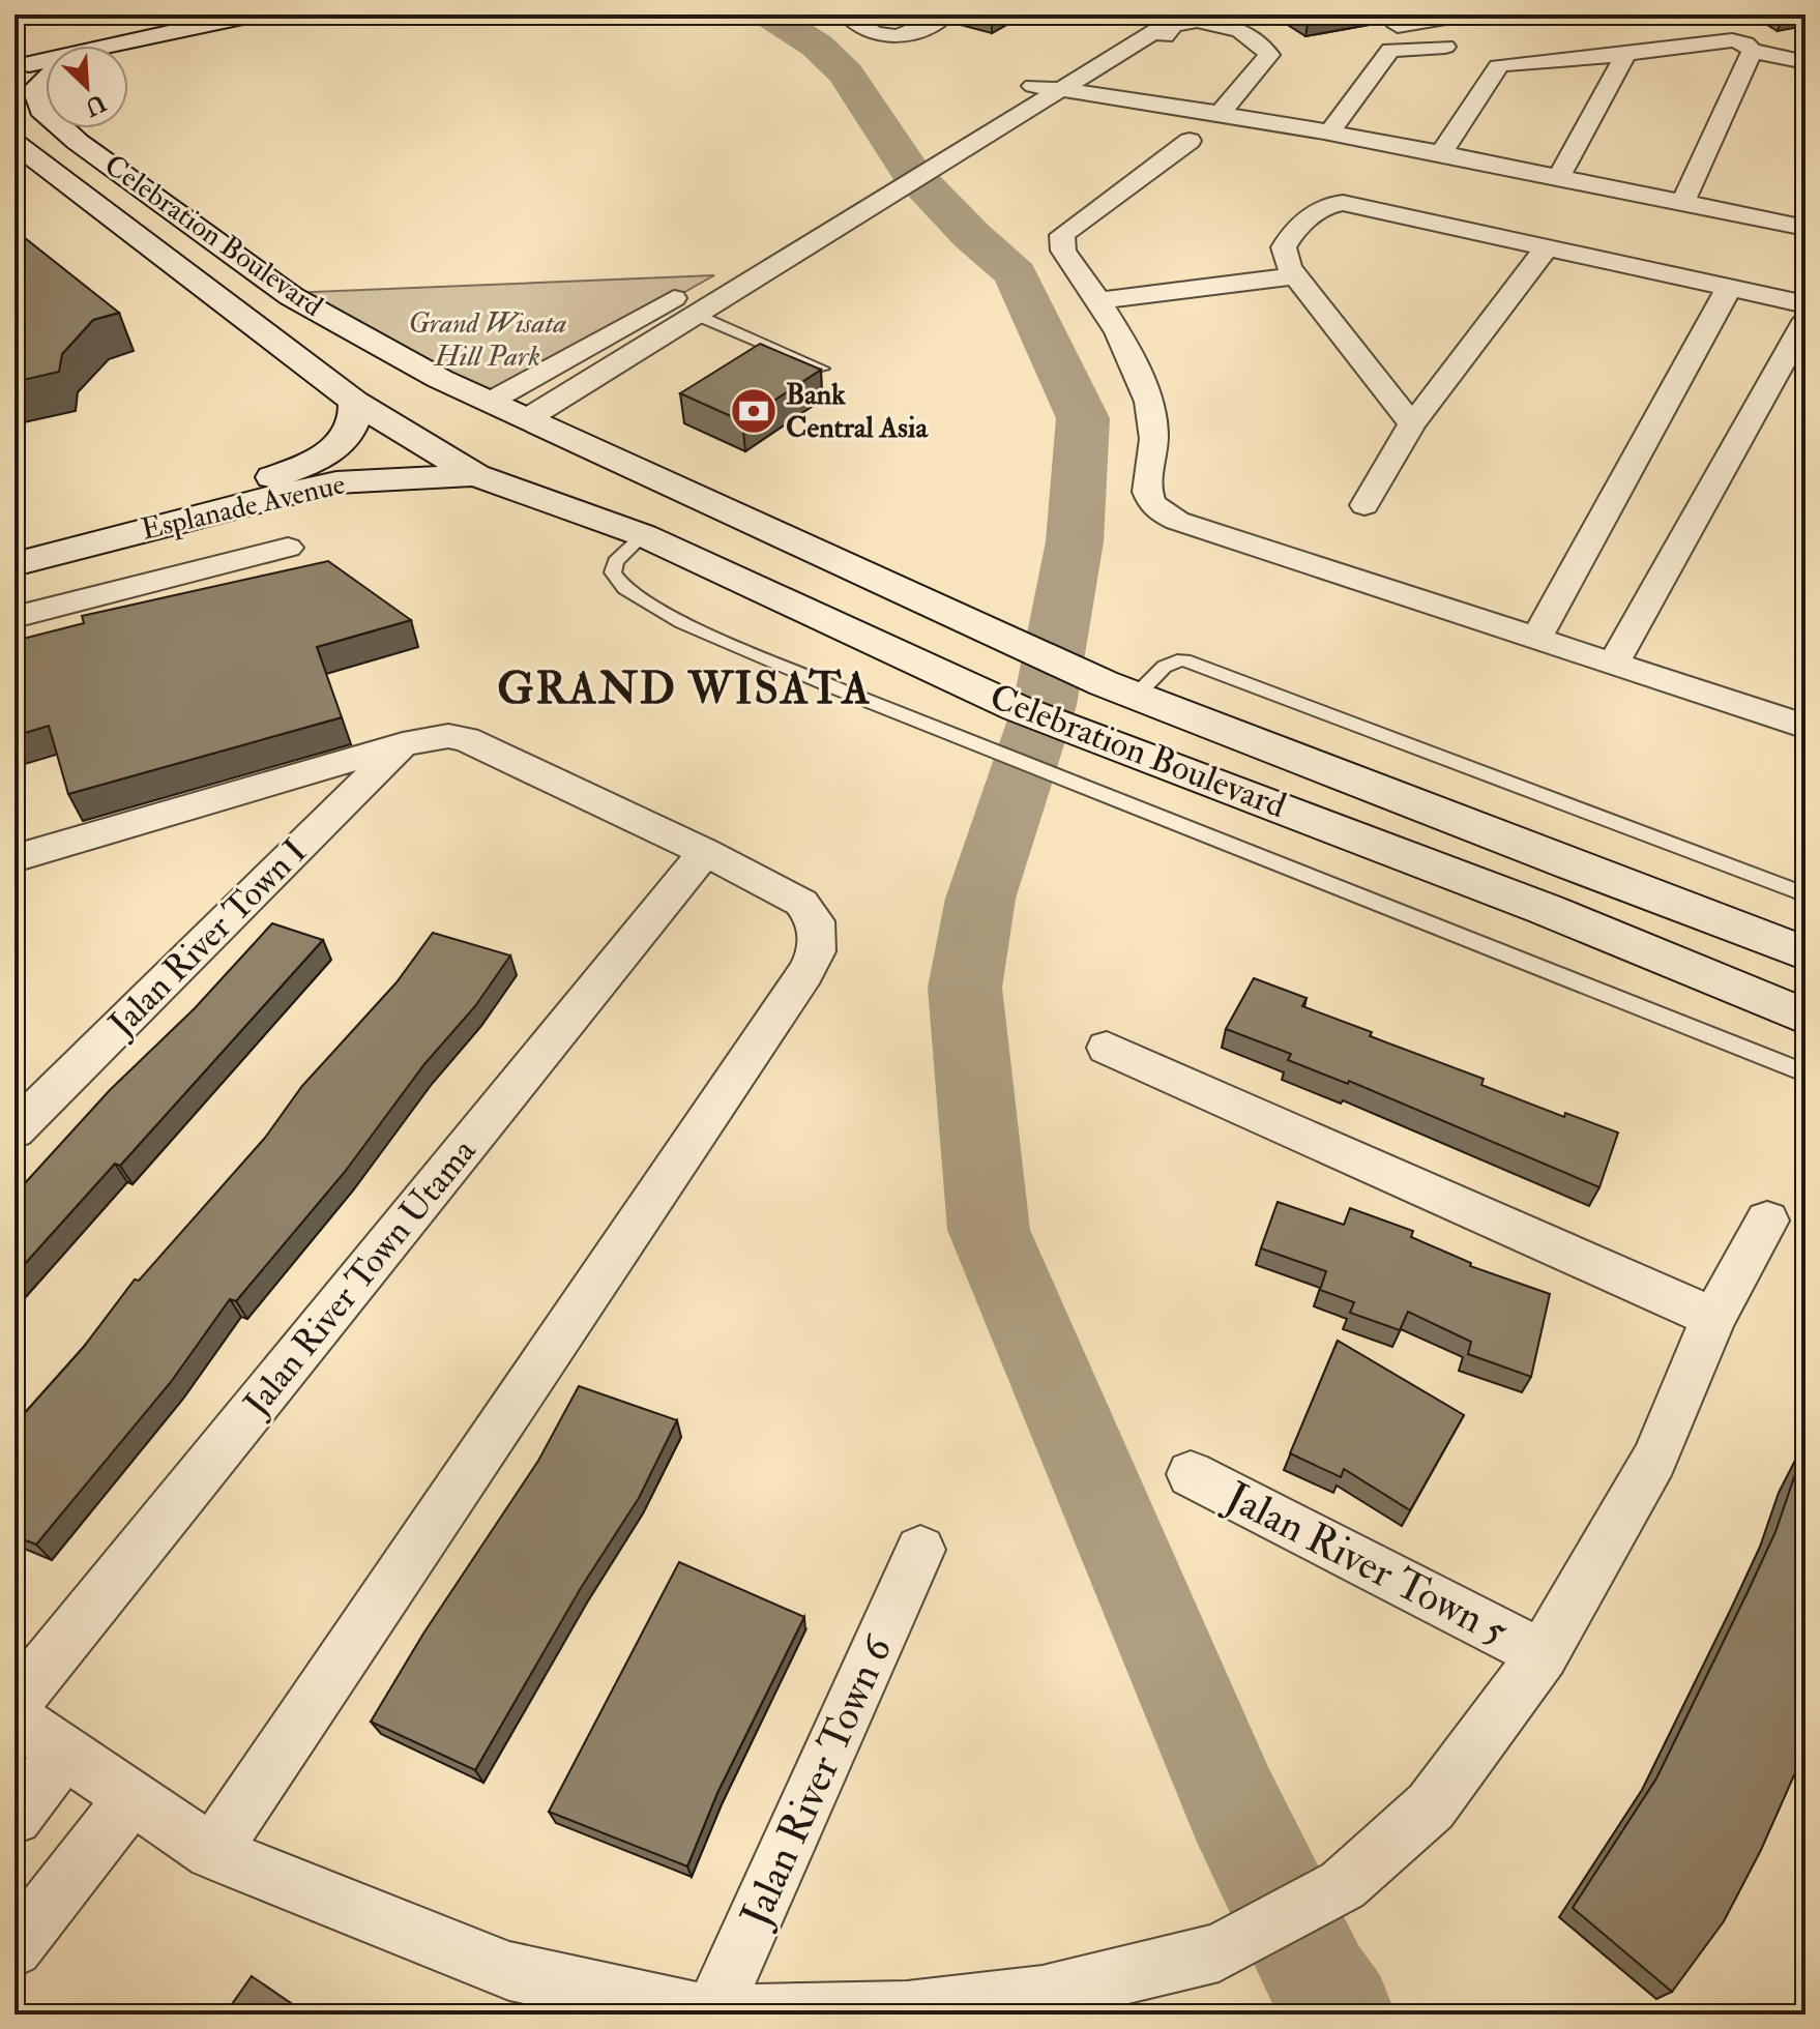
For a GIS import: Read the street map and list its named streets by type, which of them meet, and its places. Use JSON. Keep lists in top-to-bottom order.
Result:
{
  "streets": {
    "street": [
      "Celebration Boulevard",
      "Esplanade Avenue",
      "Jalan River Town I",
      "Jalan River Town Utama",
      "Jalan River Town 5",
      "Jalan River Town 6"
    ]
  },
  "crossings": [
    ["Celebration Boulevard", "Esplanade Avenue"]
  ],
  "districts": ["GRAND WISATA"],
  "parks": ["Grand Wisata Hill Park"],
  "places": {
    "bank": ["Bank Central Asia"]
  },
  "north": "bottom right"
}
